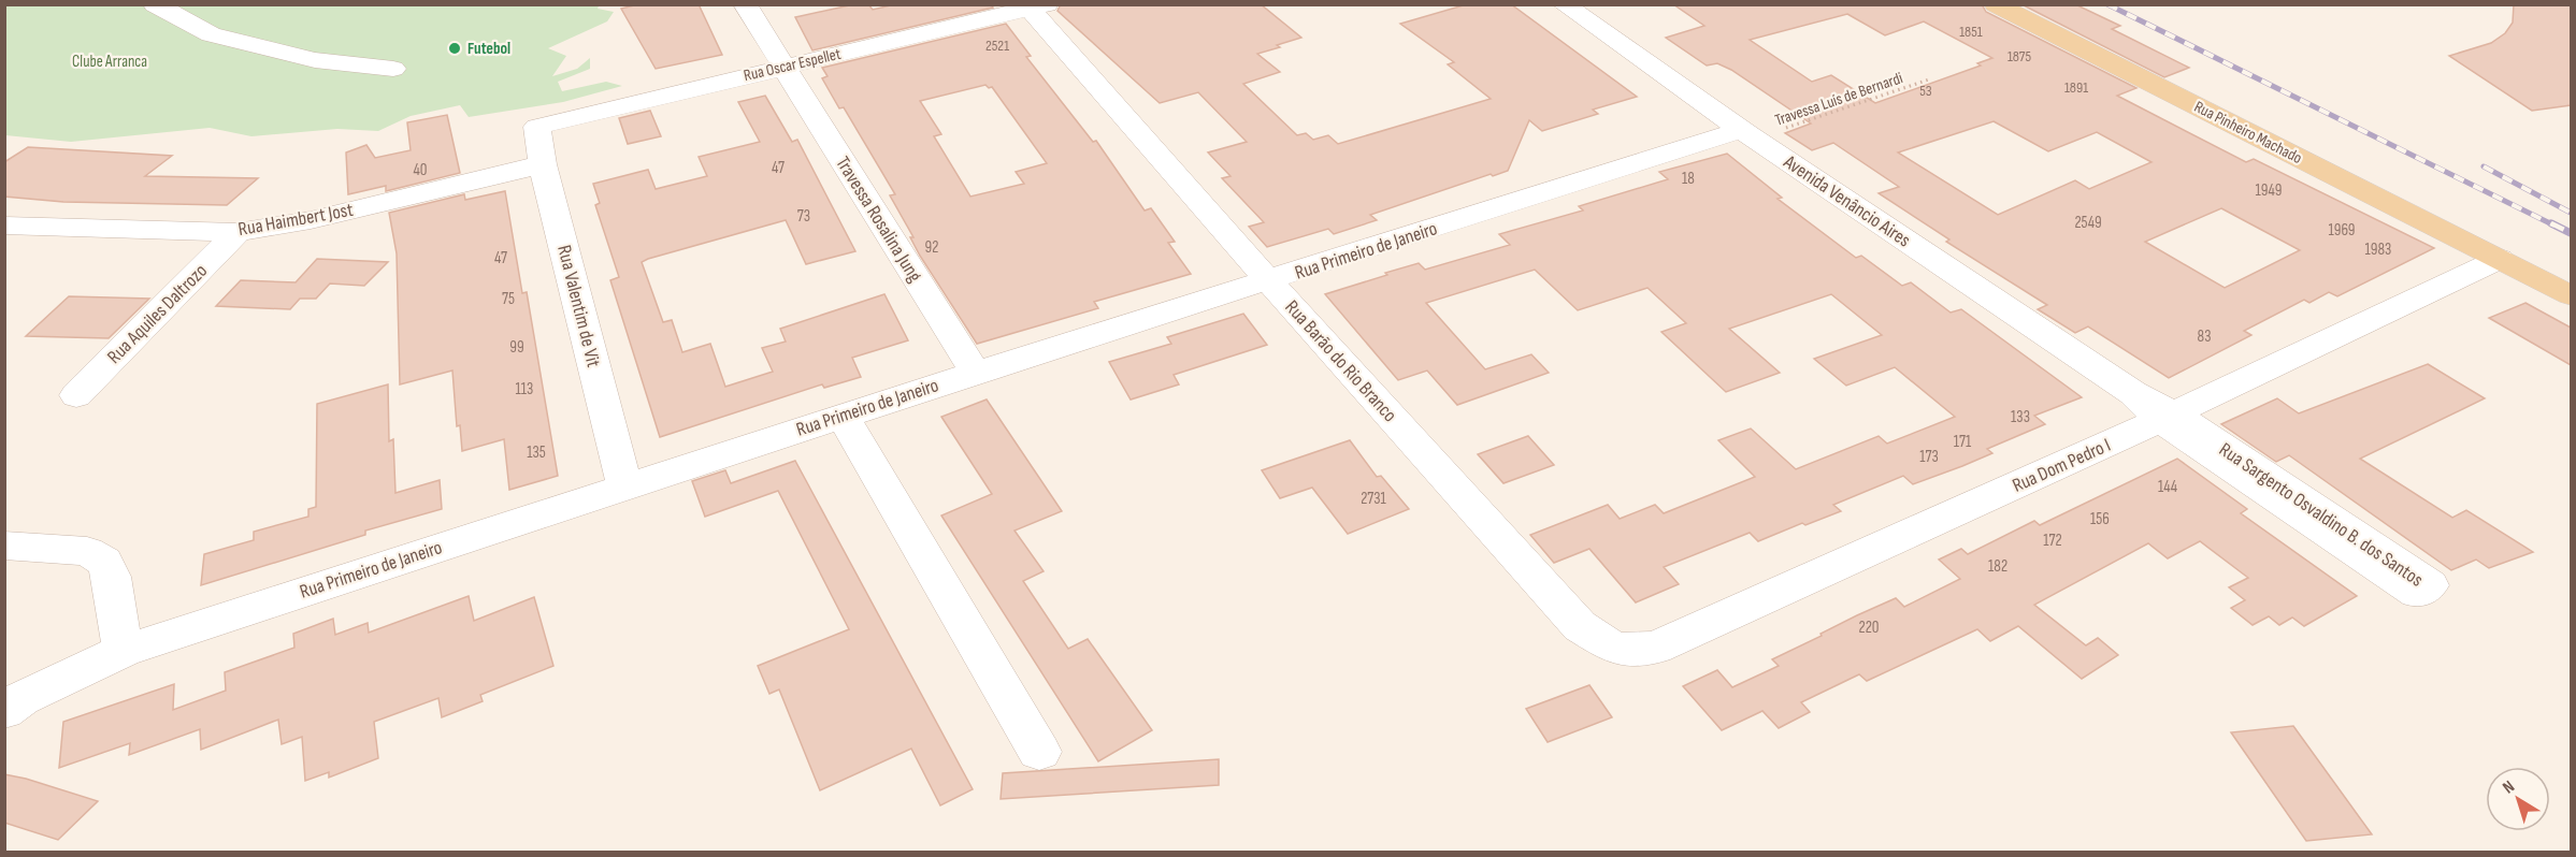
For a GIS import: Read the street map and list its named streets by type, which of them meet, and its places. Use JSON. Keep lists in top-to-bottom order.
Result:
{
  "streets": {
    "main road": ["Rua Pinheiro Machado"],
    "street": [
      "Rua Oscar Espellet",
      "Avenida Venâncio Aires",
      "Rua Haimbert Jost",
      "Travessa Rosalina Jung",
      "Rua Primeiro de Janeiro",
      "Rua Valentim de Vit",
      "Rua Aquiles Daltrozo",
      "Rua Barão do Rio Branco",
      "Rua Dom Pedro I",
      "Rua Sargento Osvaldino B. dos Santos"
    ],
    "path": ["Travessa Luís de Bernardi"]
  },
  "crossings": [
    ["Rua Oscar Espellet", "Travessa Rosalina Jung"],
    ["Rua Oscar Espellet", "Rua Valentim de Vit"],
    ["Rua Oscar Espellet", "Rua Barão do Rio Branco"],
    ["Travessa Luís de Bernardi", "Avenida Venâncio Aires"],
    ["Travessa Luís de Bernardi", "Rua Primeiro de Janeiro"],
    ["Rua Pinheiro Machado", "Rua Dom Pedro I"],
    ["Avenida Venâncio Aires", "Rua Primeiro de Janeiro"],
    ["Avenida Venâncio Aires", "Rua Dom Pedro I"],
    ["Avenida Venâncio Aires", "Rua Sargento Osvaldino B. dos Santos"],
    ["Rua Haimbert Jost", "Rua Valentim de Vit"],
    ["Rua Haimbert Jost", "Rua Aquiles Daltrozo"],
    ["Travessa Rosalina Jung", "Rua Primeiro de Janeiro"],
    ["Rua Primeiro de Janeiro", "Rua Valentim de Vit"],
    ["Rua Primeiro de Janeiro", "Rua Barão do Rio Branco"],
    ["Rua Barão do Rio Branco", "Rua Dom Pedro I"],
    ["Rua Dom Pedro I", "Rua Sargento Osvaldino B. dos Santos"]
  ],
  "parks": ["Clube Arranca"],
  "places": ["Futebol"],
  "house_numbers": [
    "1851",
    "2521",
    "1875",
    "1891",
    "53",
    "47",
    "40",
    "18",
    "1949",
    "73",
    "2549",
    "1969",
    "92",
    "1983",
    "47",
    "75",
    "83",
    "99",
    "113",
    "133",
    "171",
    "135",
    "173",
    "144",
    "2731",
    "156",
    "172",
    "182",
    "220"
  ],
  "north": "top left"
}
